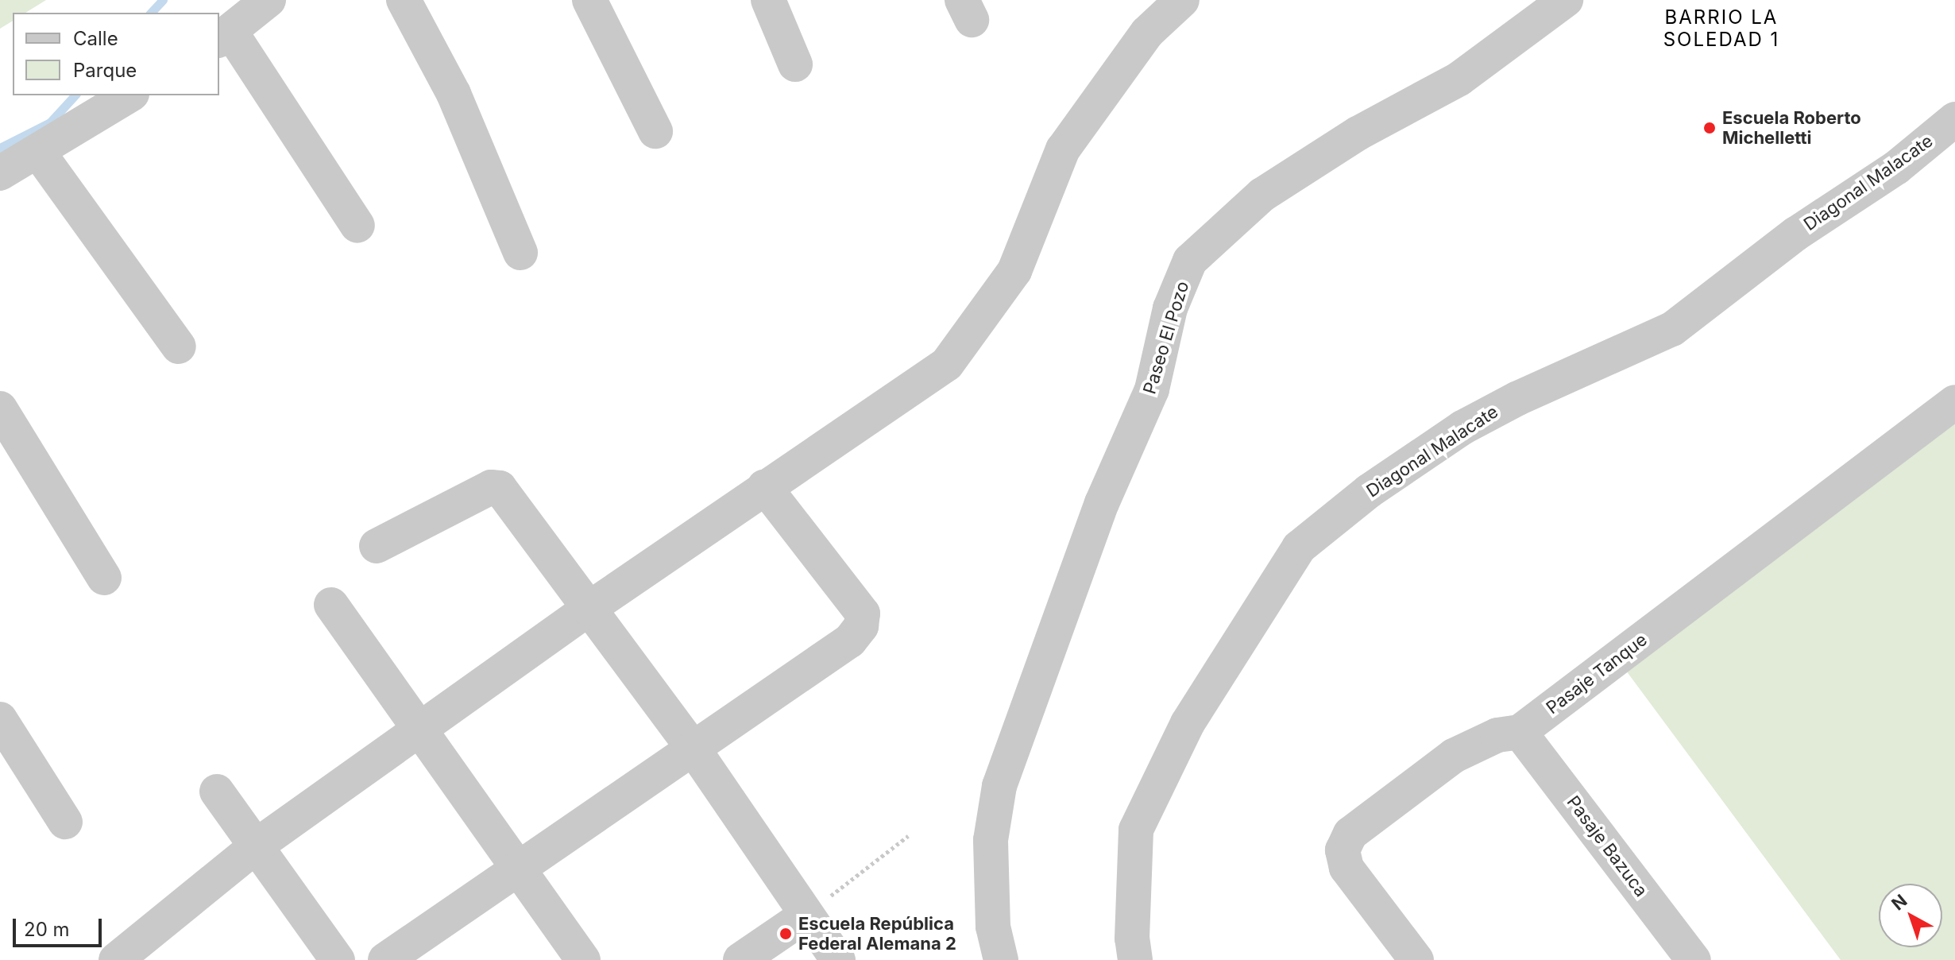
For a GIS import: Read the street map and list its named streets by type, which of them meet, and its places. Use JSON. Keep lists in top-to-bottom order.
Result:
{
  "streets": {
    "street": [
      "Diagonal Malacate",
      "Paseo El Pozo",
      "Pasaje Tanque",
      "Pasaje Bazuca"
    ]
  },
  "crossings": [
    ["Pasaje Tanque", "Pasaje Bazuca"]
  ],
  "districts": ["BARRIO LA SOLEDAD 1"],
  "places": ["Escuela Roberto Michelletti", "Escuela República Federal Alemana 2"],
  "legend": ["Calle", "Parque"],
  "scale_bar": "20 m",
  "north": "top left"
}
